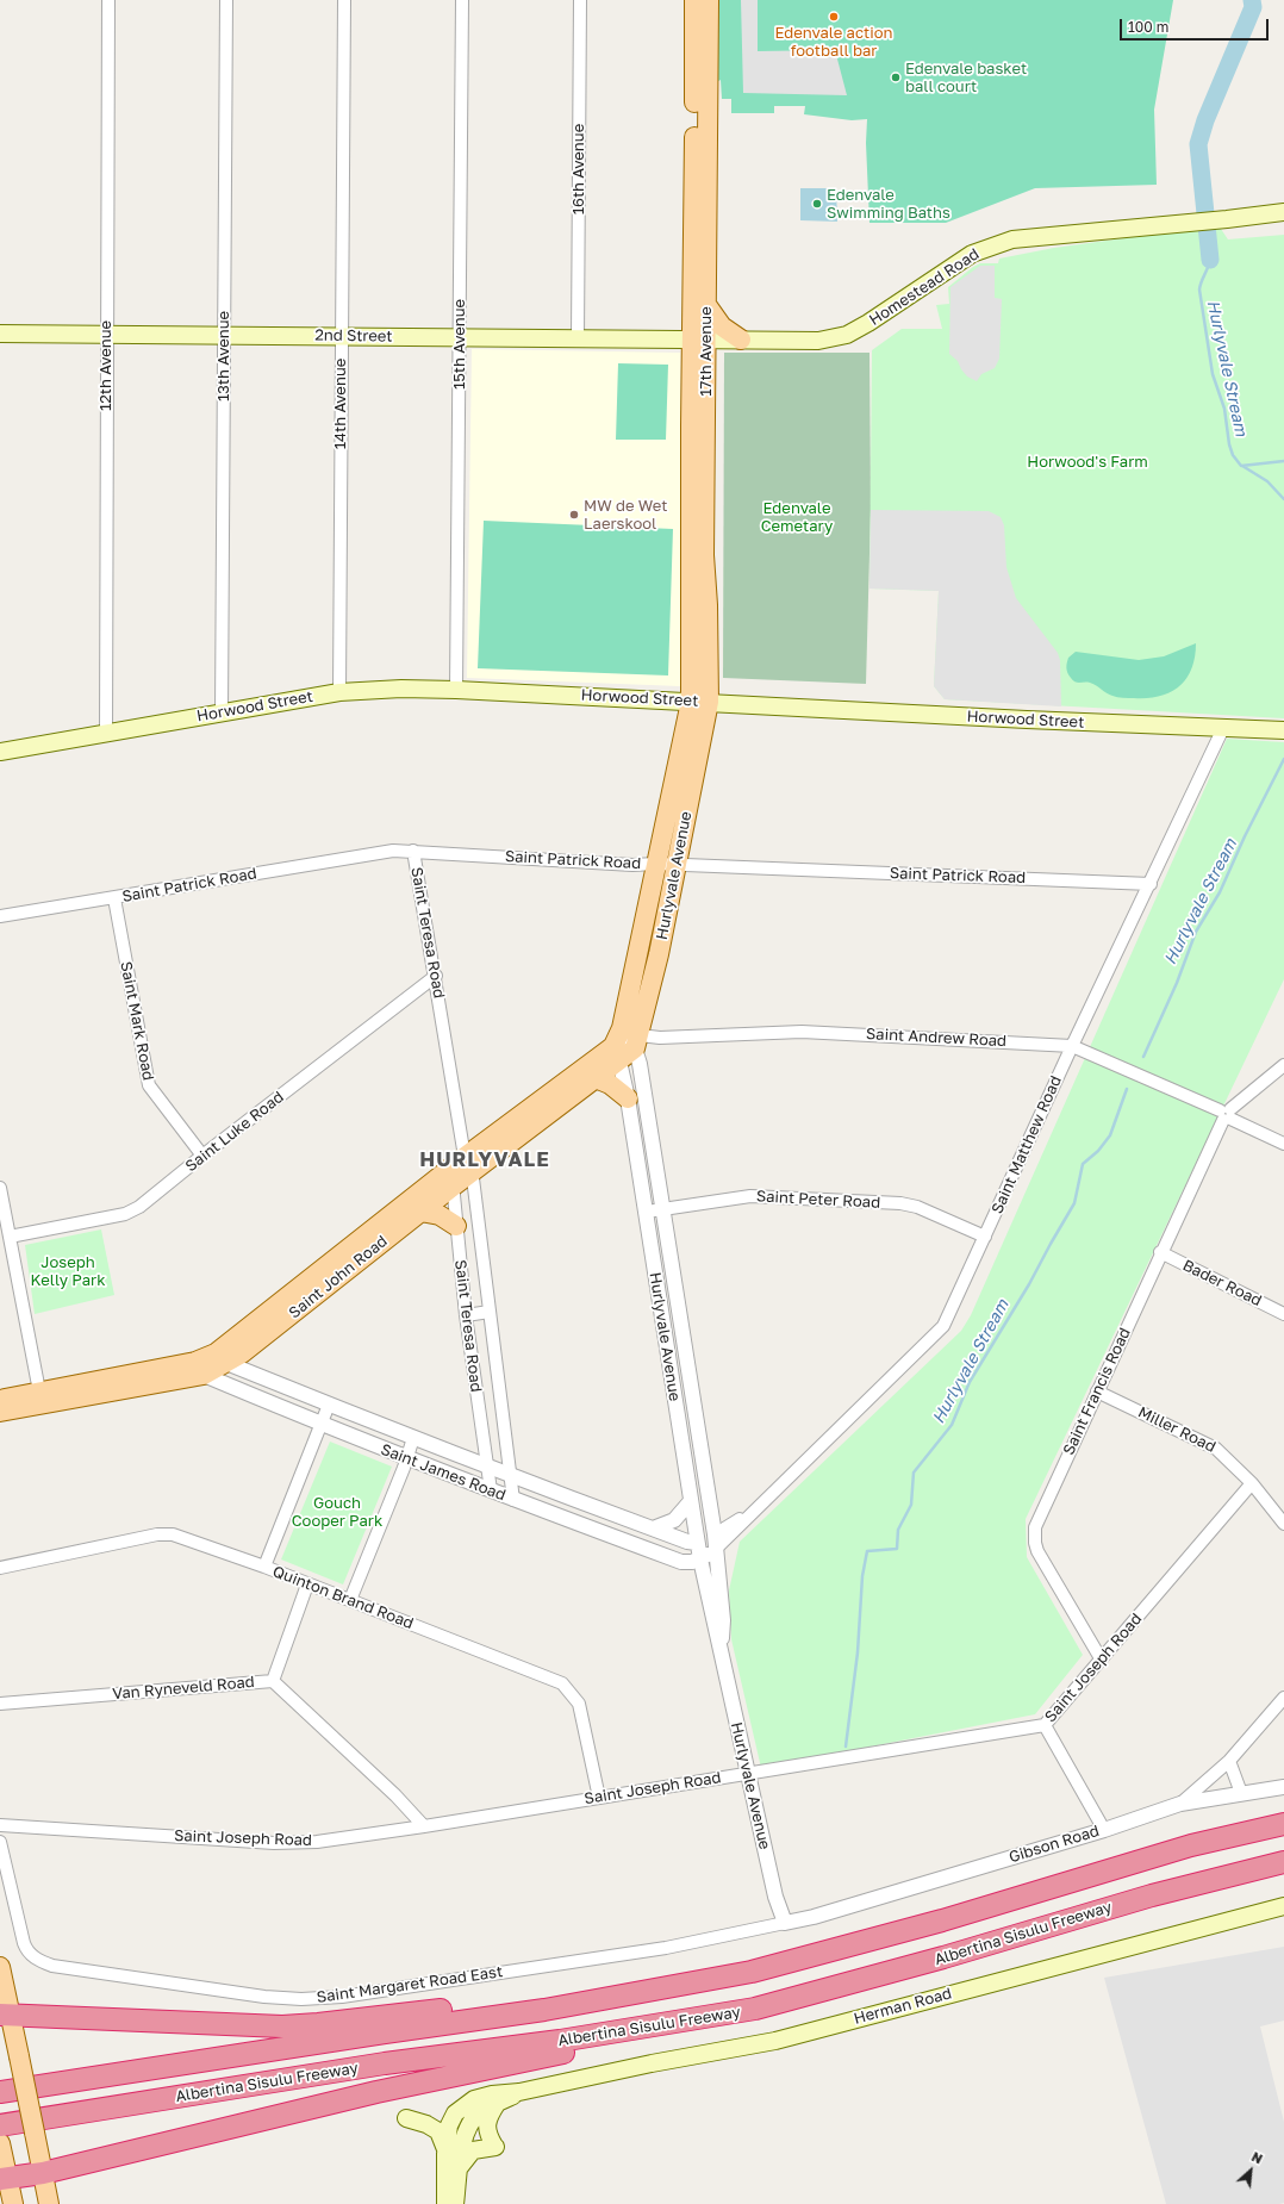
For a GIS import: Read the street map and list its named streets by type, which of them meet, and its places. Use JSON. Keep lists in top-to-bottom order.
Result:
{
  "streets": {
    "highway": ["Albertina Sisulu Freeway"],
    "main road": [
      "Homestead Road",
      "2nd Street",
      "17th Avenue",
      "Horwood Street",
      "Hurlyvale Avenue",
      "Saint John Road",
      "Herman Road"
    ],
    "street": [
      "16th Avenue",
      "15th Avenue",
      "13th Avenue",
      "12th Avenue",
      "14th Avenue",
      "Saint Patrick Road",
      "Saint Teresa Road",
      "Saint Mark Road",
      "Saint Andrew Road",
      "Saint Luke Road",
      "Saint Matthew Road",
      "Saint Peter Road",
      "Bader Road",
      "Saint Francis Road",
      "Miller Road",
      "Saint James Road",
      "Quinton Brand Road",
      "Saint Joseph Road",
      "Van Ryneveld Road",
      "Gibson Road",
      "Saint Margaret Road East"
    ]
  },
  "crossings": [
    ["16th Avenue", "2nd Street"],
    ["Homestead Road", "2nd Street"],
    ["Homestead Road", "17th Avenue"],
    ["2nd Street", "15th Avenue"],
    ["2nd Street", "17th Avenue"],
    ["2nd Street", "13th Avenue"],
    ["2nd Street", "12th Avenue"],
    ["2nd Street", "14th Avenue"],
    ["15th Avenue", "Horwood Street"],
    ["17th Avenue", "Horwood Street"],
    ["17th Avenue", "Hurlyvale Avenue"],
    ["13th Avenue", "Horwood Street"],
    ["12th Avenue", "Horwood Street"],
    ["14th Avenue", "Horwood Street"],
    ["Horwood Street", "Hurlyvale Avenue"],
    ["Horwood Street", "Saint Matthew Road"],
    ["Saint Patrick Road", "Hurlyvale Avenue"],
    ["Saint Patrick Road", "Saint Teresa Road"],
    ["Saint Patrick Road", "Saint Mark Road"],
    ["Saint Patrick Road", "Saint Matthew Road"],
    ["Hurlyvale Avenue", "Saint Andrew Road"],
    ["Hurlyvale Avenue", "Saint Matthew Road"],
    ["Hurlyvale Avenue", "Saint Peter Road"],
    ["Hurlyvale Avenue", "Saint John Road"],
    ["Hurlyvale Avenue", "Saint James Road"],
    ["Hurlyvale Avenue", "Saint Joseph Road"],
    ["Hurlyvale Avenue", "Gibson Road"],
    ["Hurlyvale Avenue", "Saint Margaret Road East"],
    ["Saint Teresa Road", "Saint Luke Road"],
    ["Saint Teresa Road", "Saint John Road"],
    ["Saint Teresa Road", "Saint James Road"],
    ["Saint Mark Road", "Saint Luke Road"],
    ["Saint Andrew Road", "Saint Matthew Road"],
    ["Saint Andrew Road", "Saint John Road"],
    ["Saint Andrew Road", "Saint Francis Road"],
    ["Saint Matthew Road", "Saint Peter Road"],
    ["Saint Matthew Road", "Saint James Road"],
    ["Saint John Road", "Saint James Road"],
    ["Bader Road", "Saint Francis Road"],
    ["Saint Francis Road", "Miller Road"],
    ["Saint Francis Road", "Saint Joseph Road"],
    ["Miller Road", "Saint Joseph Road"],
    ["Quinton Brand Road", "Saint Joseph Road"],
    ["Saint Joseph Road", "Van Ryneveld Road"],
    ["Gibson Road", "Saint Margaret Road East"]
  ],
  "districts": ["HURLYVALE"],
  "water": ["Hurlyvale Stream"],
  "parks": [
    "Horwood's Farm",
    "Edenvale Cemetary",
    "Joseph Kelly Park",
    "Gouch Cooper Park"
  ],
  "places": [
    "Edenvale action football bar",
    "Edenvale basket ball court",
    "Edenvale Swimming Baths",
    "MW de Wet Laerskool"
  ],
  "scale_bar": "100 m",
  "north": "top right"
}
